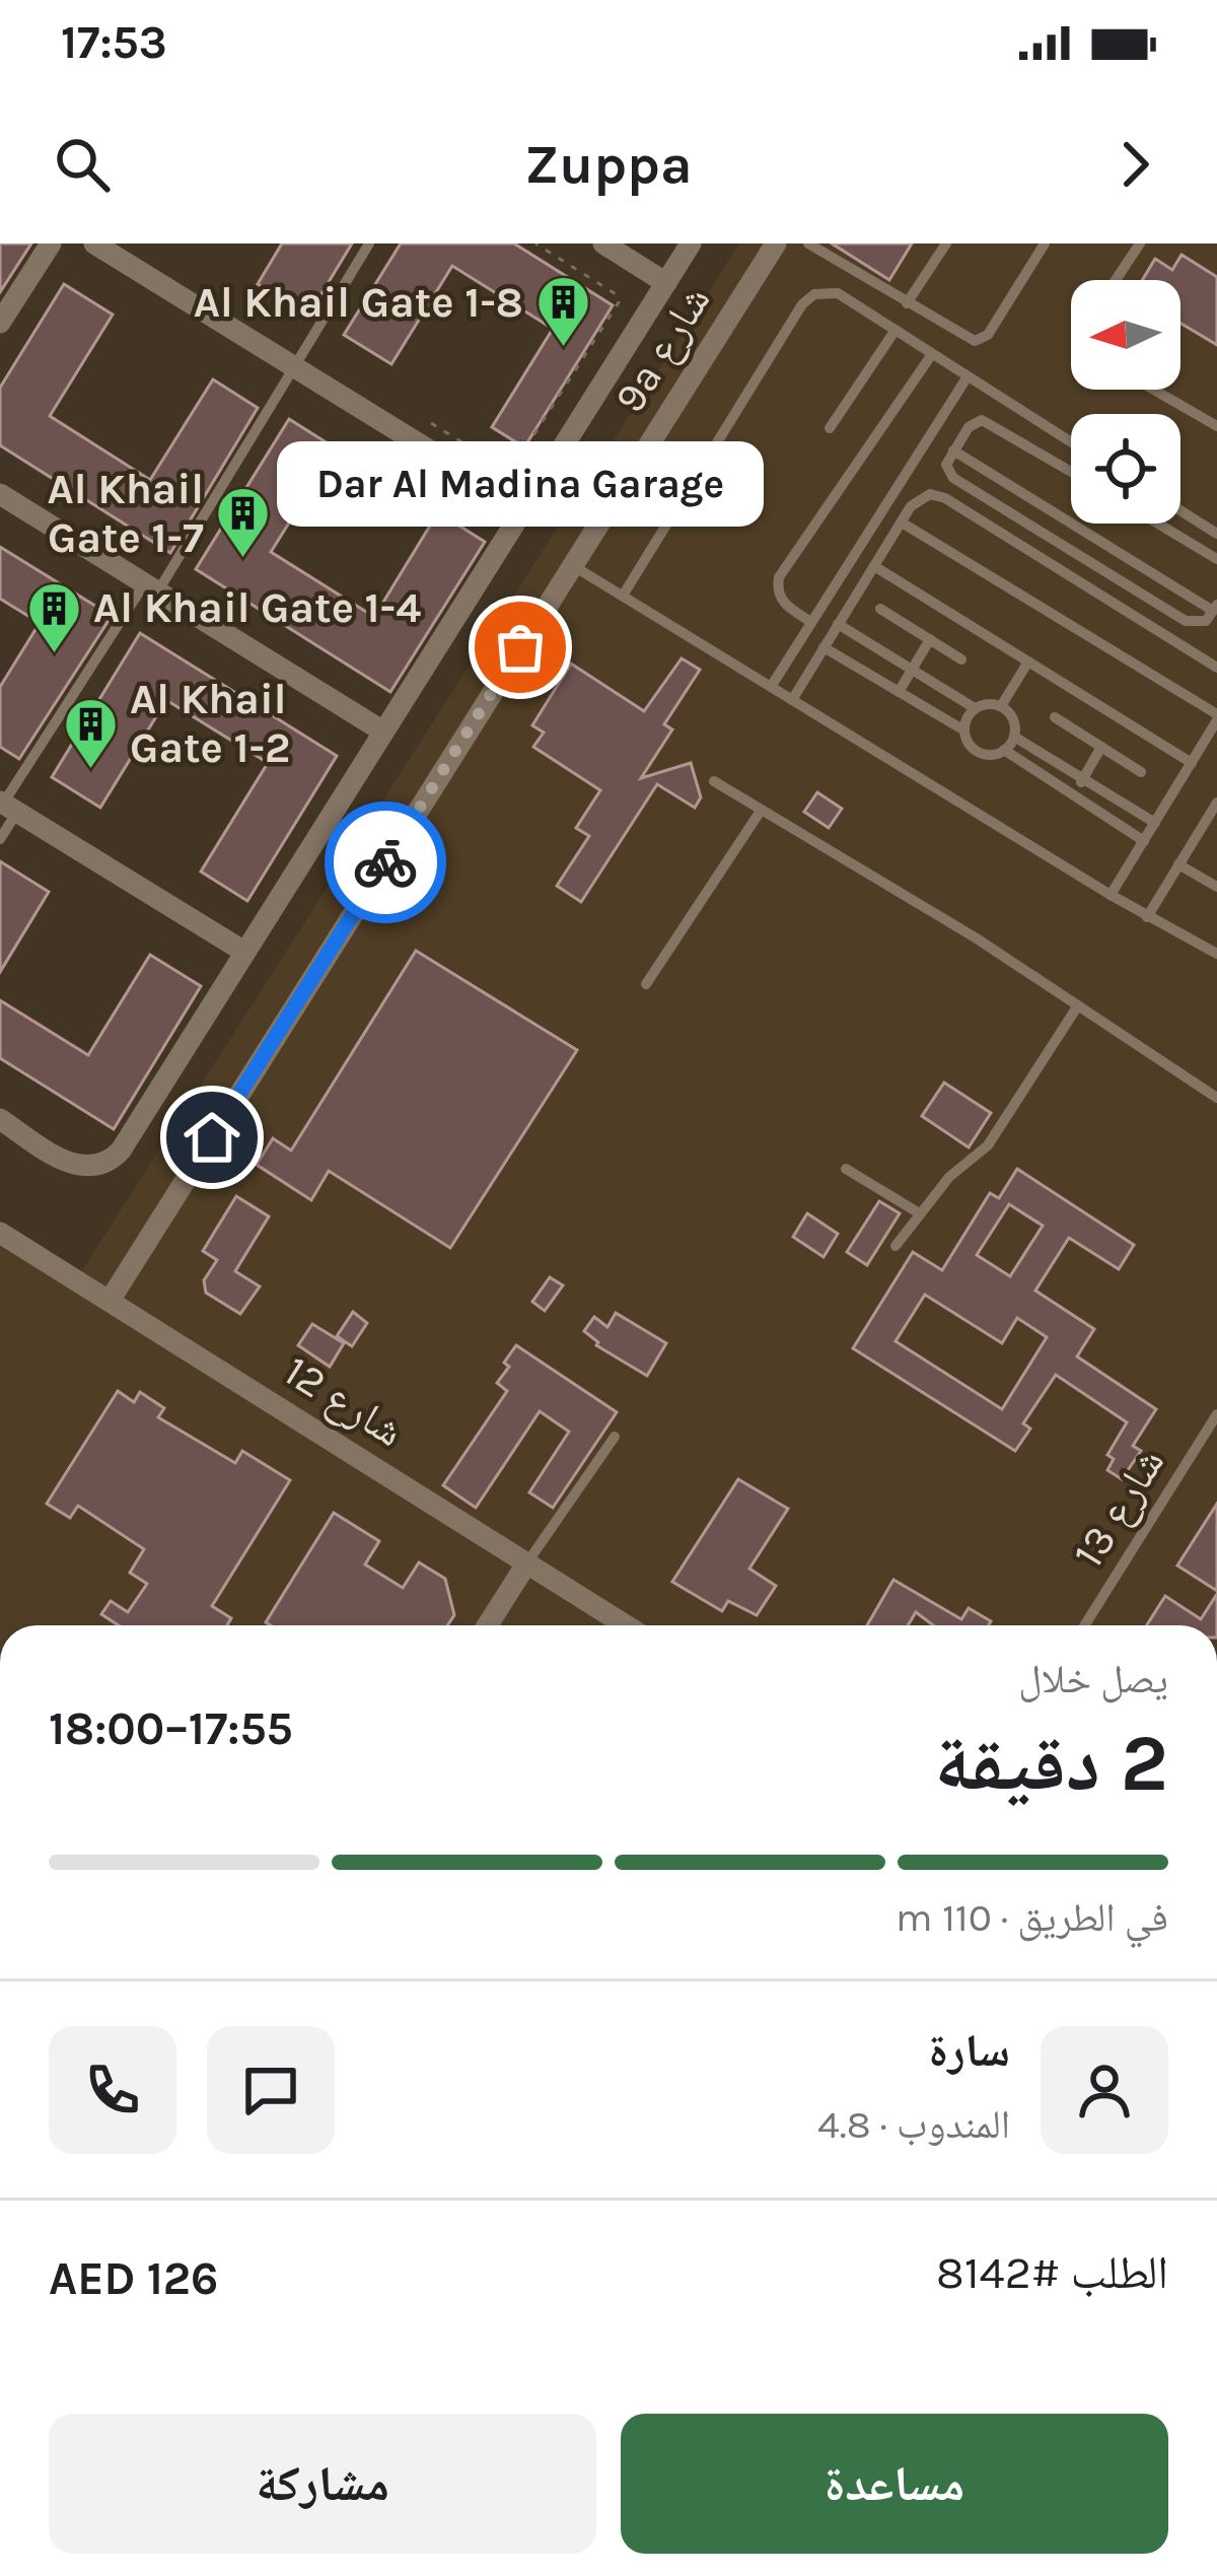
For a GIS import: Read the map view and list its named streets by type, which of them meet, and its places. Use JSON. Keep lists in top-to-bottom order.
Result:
{
  "streets": {
    "street": ["9a شارع", "شارع 12"],
    "lane": ["شارع 13"]
  },
  "crossings": [
    ["9a شارع", "شارع 12"]
  ],
  "places": {
    "building": [
      "Al Khail Gate 1-8",
      "Al Khail Gate 1-7",
      "Al Khail Gate 1-4",
      "Al Khail Gate 1-2"
    ],
    "other": ["Dar Al Madina Garage"]
  },
  "north": "left",
  "page": {
    "status": "17:53",
    "header": "Zuppa",
    "bubble": "Dar Al Madina Garage",
    "heading": ["2 دقيقة", "يصل خلال", "17:55–18:00"],
    "panel": [
      "سارة",
      "المندوب · 4.8",
      "الطلب #8142",
      "AED 126"
    ],
    "bar": "في الطريق · 110 m",
    "buttons": ["مساعدة", "مشاركة"]
  }
}
